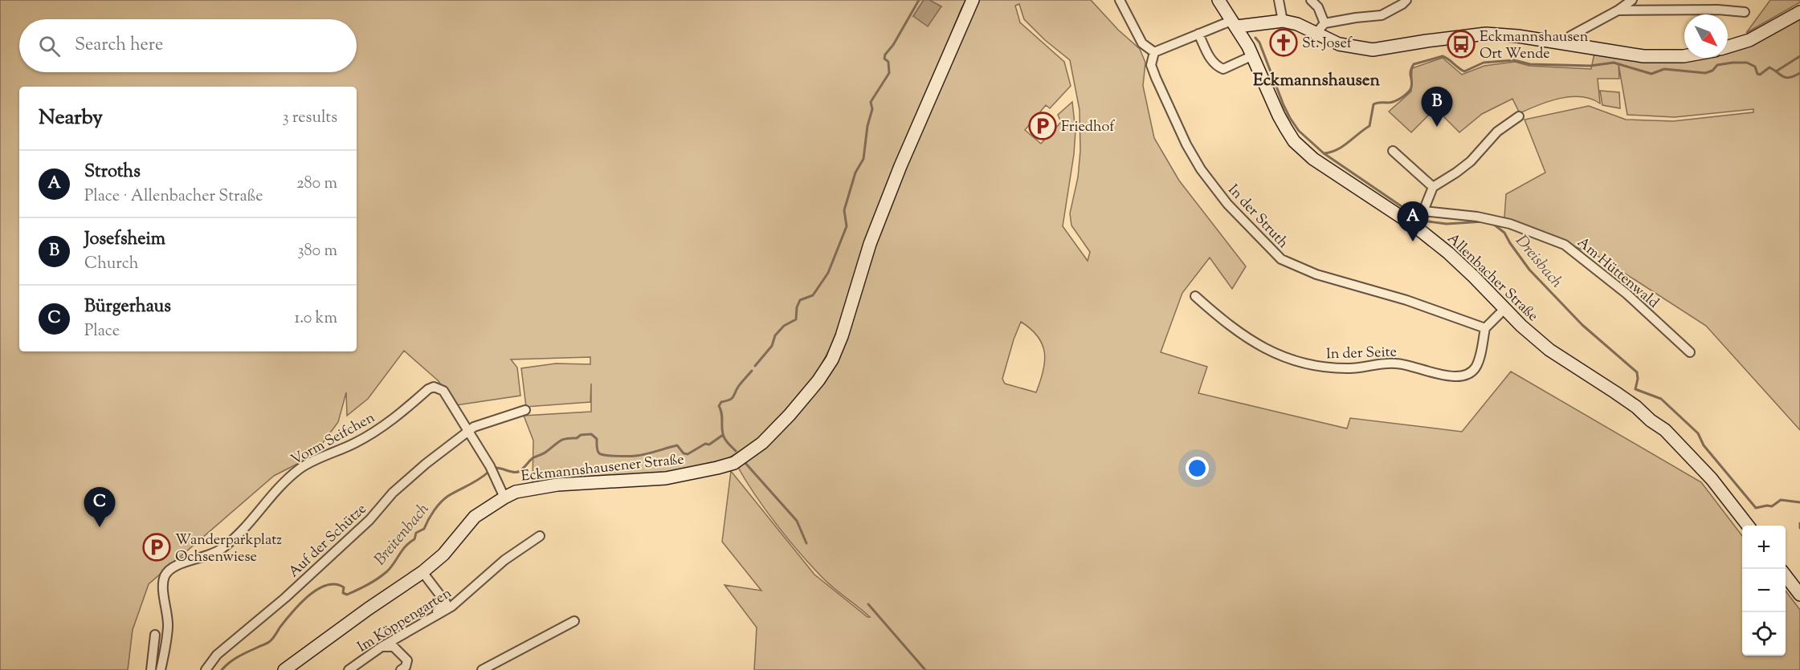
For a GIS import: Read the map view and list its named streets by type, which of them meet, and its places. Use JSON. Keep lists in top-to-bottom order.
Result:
{
  "streets": {
    "main road": ["Allenbacher Straße", "Eckmannshausener Straße"],
    "street": [
      "In der Struth",
      "Am Hüttenwald",
      "In der Seite",
      "Vorm Seifchen",
      "Auf der Schütze",
      "Im Köppengarten"
    ]
  },
  "crossings": [
    ["In der Struth", "In der Seite"],
    ["Am Hüttenwald", "Allenbacher Straße"],
    ["Vorm Seifchen", "Auf der Schütze"]
  ],
  "districts": ["Eckmannshausen"],
  "water": ["Dreisbach", "Breitenbach"],
  "places": {
    "church": ["St. Josef"],
    "bus stop": ["Eckmannshausen Ort Wende"],
    "parking": ["Friedhof", "Wanderparkplatz Ochsenwiese"]
  },
  "north": "bottom right",
  "page": {
    "search": "Search here",
    "pins": ["B", "A", "C"],
    "heading": ["Nearby", "3 results"],
    "list": [
      {
        "mark": "A",
        "name": "Stroths",
        "note": "Place · Allenbacher Straße",
        "value": "280 m"
      },
      {
        "mark": "B",
        "name": "Josefsheim",
        "note": "Church",
        "value": "380 m"
      },
      {
        "mark": "C",
        "name": "Bürgerhaus",
        "note": "Place",
        "value": "1.0 km"
      }
    ],
    "map_buttons": ["+", "−"]
  }
}
